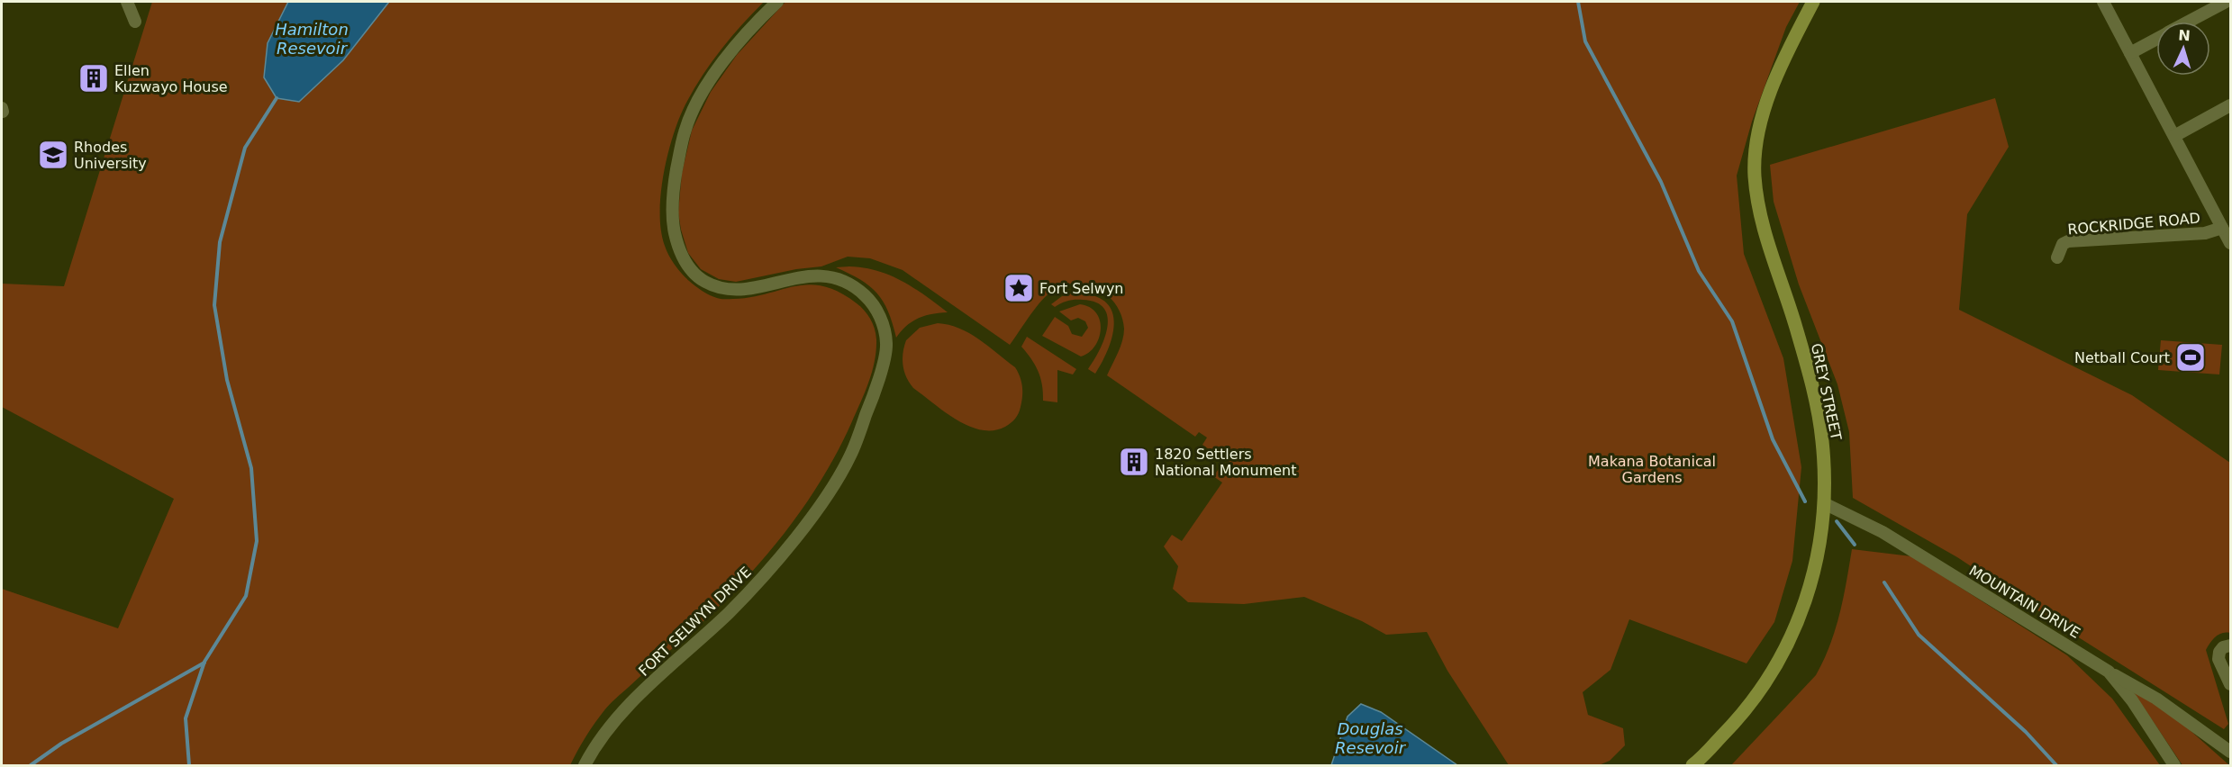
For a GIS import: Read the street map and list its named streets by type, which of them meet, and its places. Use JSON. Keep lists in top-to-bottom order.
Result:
{
  "streets": {
    "main road": ["GREY STREET"],
    "street": ["ROCKRIDGE ROAD", "MOUNTAIN DRIVE", "FORT SELWYN DRIVE"]
  },
  "crossings": [
    ["GREY STREET", "MOUNTAIN DRIVE"]
  ],
  "water": ["Hamilton Resevoir", "Douglas Resevoir"],
  "parks": ["Makana Botanical Gardens"],
  "places": {
    "building": ["Ellen Kuzwayo House", "1820 Settlers National Monument"],
    "school or university": ["Rhodes University"],
    "place": ["Fort Selwyn"],
    "sports": ["Netball Court"]
  },
  "north": "top"
}
